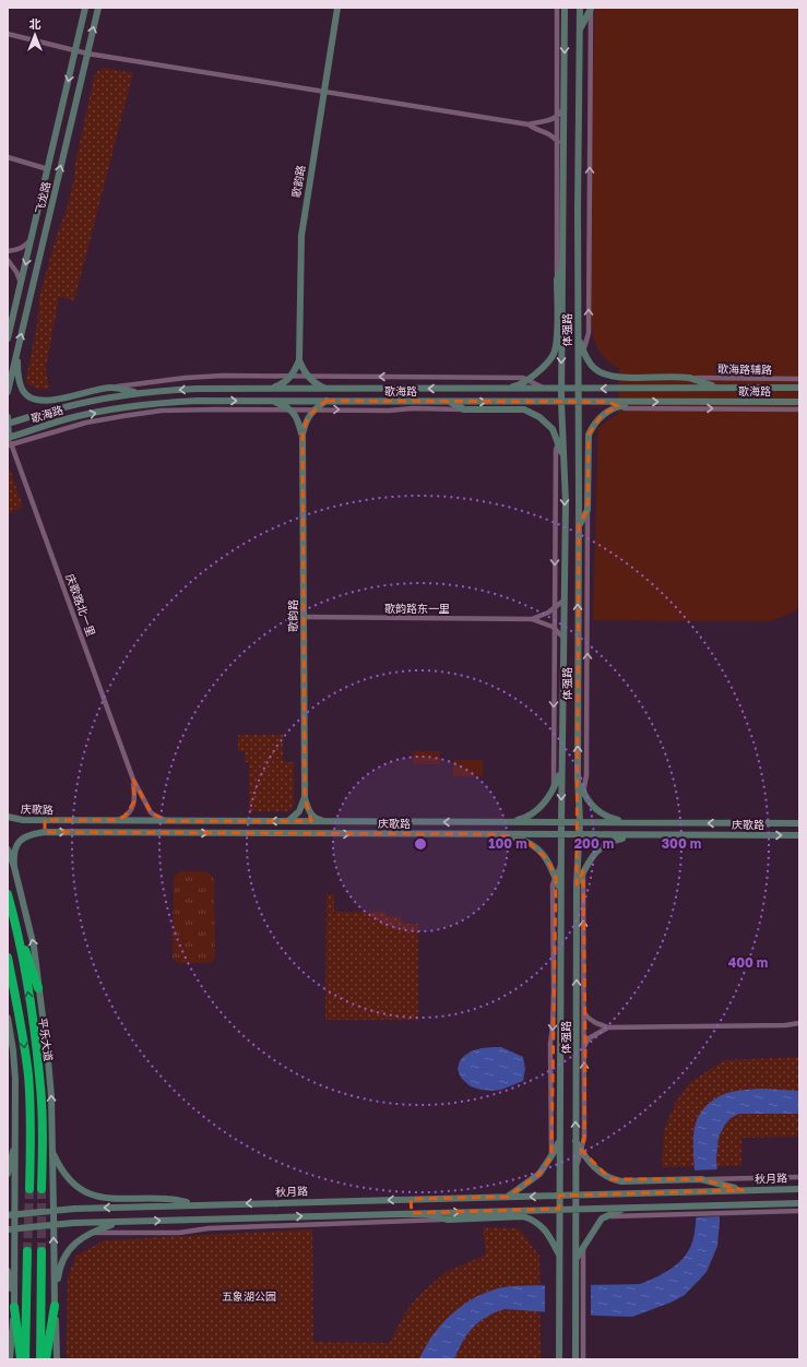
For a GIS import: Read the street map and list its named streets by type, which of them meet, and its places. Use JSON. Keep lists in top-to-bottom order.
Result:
{
  "streets": {
    "highway": ["平乐大道"],
    "main road": [
      "歌韵路",
      "飞龙路",
      "体强路",
      "歌海路",
      "庆歌路",
      "秋月路"
    ],
    "street": ["歌海路辅路", "庆歌路北一里", "歌韵路东一里"]
  },
  "crossings": [
    ["歌韵路", "歌海路"],
    ["歌韵路", "歌韵路东一里"],
    ["歌韵路", "庆歌路"],
    ["体强路", "歌海路"],
    ["体强路", "歌韵路东一里"],
    ["体强路", "庆歌路"],
    ["体强路", "秋月路"],
    ["歌海路", "庆歌路北一里"],
    ["庆歌路北一里", "庆歌路"]
  ],
  "parks": ["五象湖公园"],
  "north": "top",
  "rings": [
    "100 m",
    "200 m",
    "300 m",
    "400 m"
  ]
}
